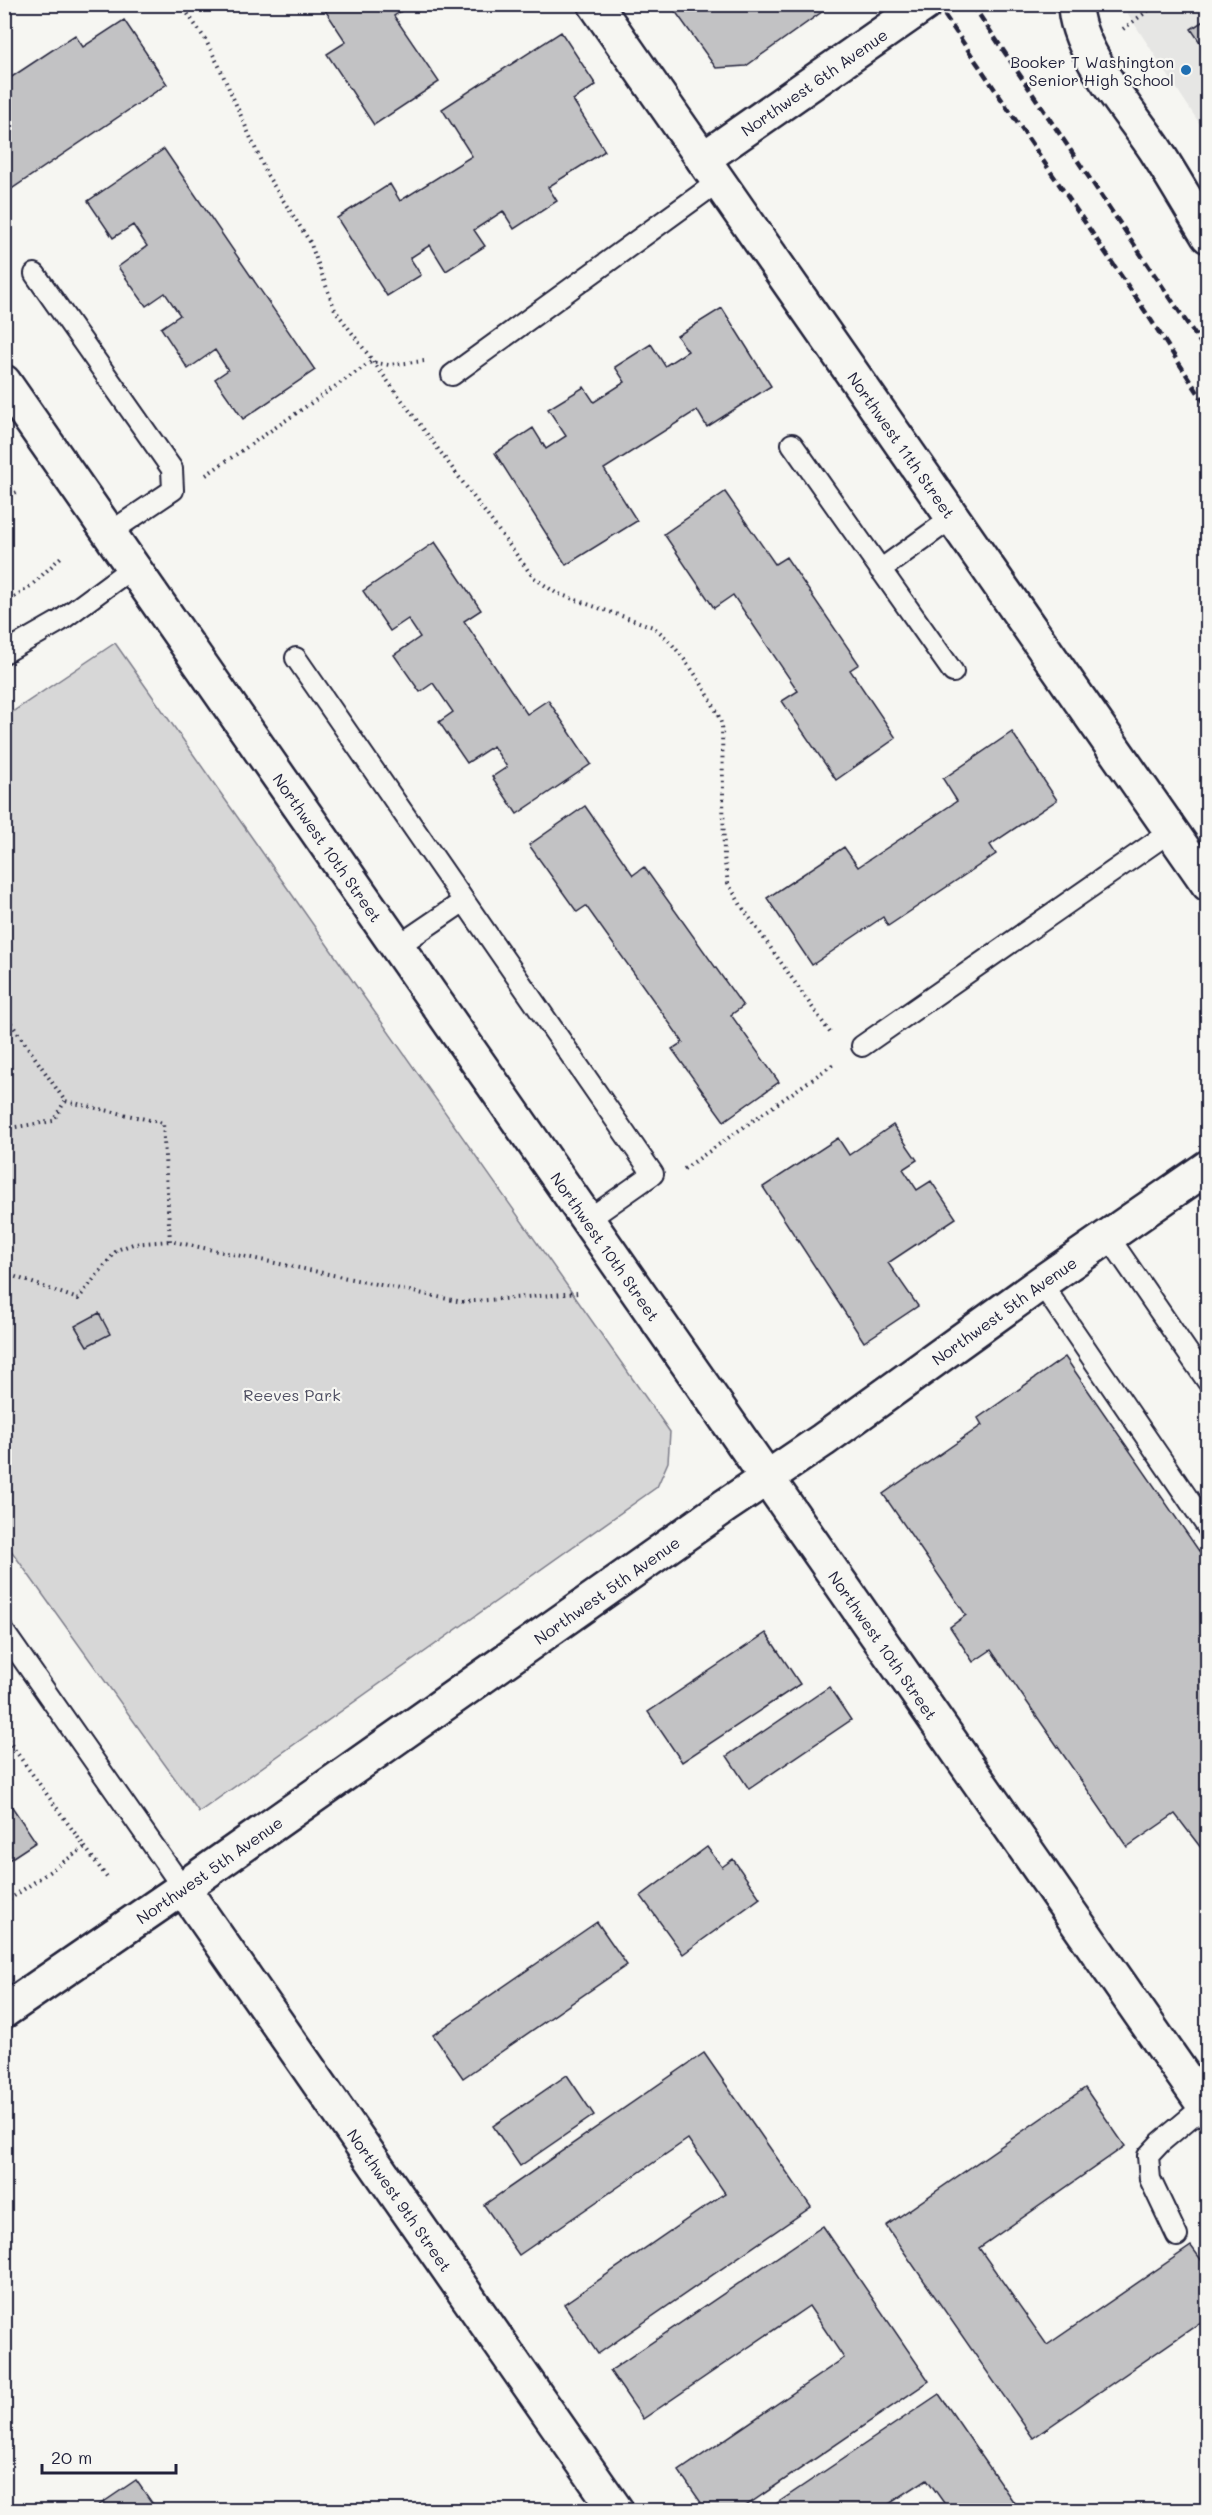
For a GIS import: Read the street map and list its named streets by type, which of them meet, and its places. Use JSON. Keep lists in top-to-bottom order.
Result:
{
  "streets": {
    "street": [
      "Northwest 6th Avenue",
      "Northwest 11th Street",
      "Northwest 10th Street",
      "Northwest 5th Avenue",
      "Northwest 9th Street"
    ]
  },
  "crossings": [
    ["Northwest 6th Avenue", "Northwest 11th Street"],
    ["Northwest 10th Street", "Northwest 5th Avenue"],
    ["Northwest 5th Avenue", "Northwest 9th Street"]
  ],
  "parks": ["Reeves Park"],
  "places": ["Booker T Washington Senior High School"],
  "scale_bar": "20 m"
}
